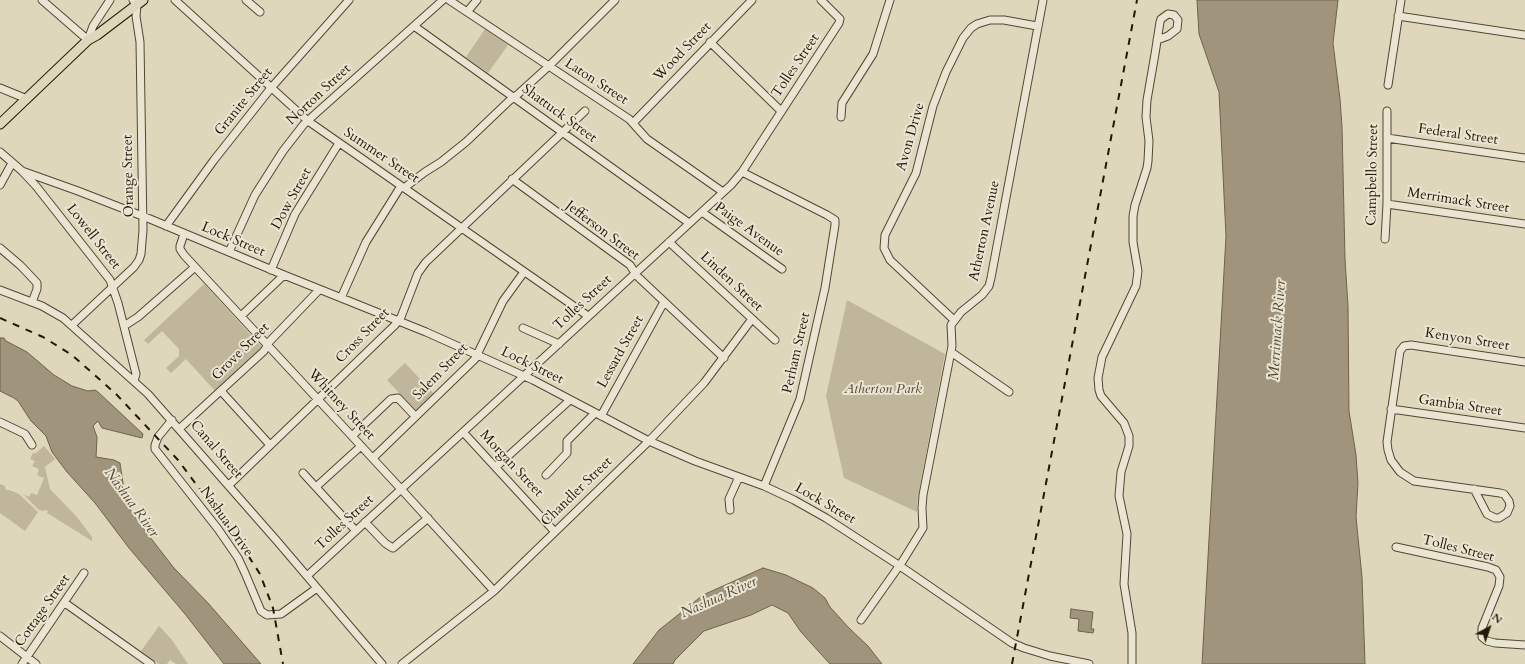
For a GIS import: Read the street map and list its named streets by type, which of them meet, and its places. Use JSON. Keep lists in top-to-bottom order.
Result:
{
  "streets": {
    "street": [
      "Wood Street",
      "Tolles Street",
      "Laton Street",
      "Norton Street",
      "Granite Street",
      "Shattuck Street",
      "Federal Street",
      "Avon Drive",
      "Summer Street",
      "Campbello Street",
      "Orange Street",
      "Dow Street",
      "Merrimack Street",
      "Paige Avenue",
      "Jefferson Street",
      "Atherton Avenue",
      "Lowell Street",
      "Lock Street",
      "Linden Street",
      "Cross Street",
      "Kenyon Street",
      "Grove Street",
      "Lessard Street",
      "Perham Street",
      "Salem Street",
      "Whitney Street",
      "Gambia Street",
      "Canal Street",
      "Morgan Street",
      "Chandler Street",
      "Nashua Drive",
      "Cottage Street"
    ]
  },
  "crossings": [
    ["Wood Street", "Laton Street"],
    ["Tolles Street", "Laton Street"],
    ["Tolles Street", "Shattuck Street"],
    ["Tolles Street", "Summer Street"],
    ["Tolles Street", "Paige Avenue"],
    ["Tolles Street", "Jefferson Street"],
    ["Tolles Street", "Lock Street"],
    ["Tolles Street", "Linden Street"],
    ["Tolles Street", "Perham Street"],
    ["Tolles Street", "Whitney Street"],
    ["Tolles Street", "Canal Street"],
    ["Tolles Street", "Morgan Street"],
    ["Norton Street", "Shattuck Street"],
    ["Norton Street", "Summer Street"],
    ["Norton Street", "Lock Street"],
    ["Granite Street", "Summer Street"],
    ["Granite Street", "Lock Street"],
    ["Shattuck Street", "Cross Street"],
    ["Federal Street", "Campbello Street"],
    ["Avon Drive", "Atherton Avenue"],
    ["Summer Street", "Dow Street"],
    ["Summer Street", "Cross Street"],
    ["Summer Street", "Salem Street"],
    ["Campbello Street", "Merrimack Street"],
    ["Orange Street", "Lowell Street"],
    ["Orange Street", "Lock Street"],
    ["Orange Street", "Canal Street"],
    ["Dow Street", "Lock Street"],
    ["Jefferson Street", "Cross Street"],
    ["Jefferson Street", "Lessard Street"],
    ["Jefferson Street", "Chandler Street"],
    ["Lowell Street", "Lock Street"],
    ["Lowell Street", "Canal Street"],
    ["Lock Street", "Cross Street"],
    ["Lock Street", "Grove Street"],
    ["Lock Street", "Lessard Street"],
    ["Lock Street", "Perham Street"],
    ["Lock Street", "Salem Street"],
    ["Lock Street", "Whitney Street"],
    ["Lock Street", "Chandler Street"],
    ["Linden Street", "Chandler Street"],
    ["Cross Street", "Whitney Street"],
    ["Cross Street", "Canal Street"],
    ["Kenyon Street", "Gambia Street"],
    ["Grove Street", "Whitney Street"],
    ["Grove Street", "Canal Street"],
    ["Salem Street", "Whitney Street"],
    ["Whitney Street", "Chandler Street"],
    ["Canal Street", "Nashua Drive"],
    ["Morgan Street", "Chandler Street"]
  ],
  "water": ["Merrimack River", "Nashua River"],
  "parks": ["Atherton Park"],
  "north": "top right"
}
